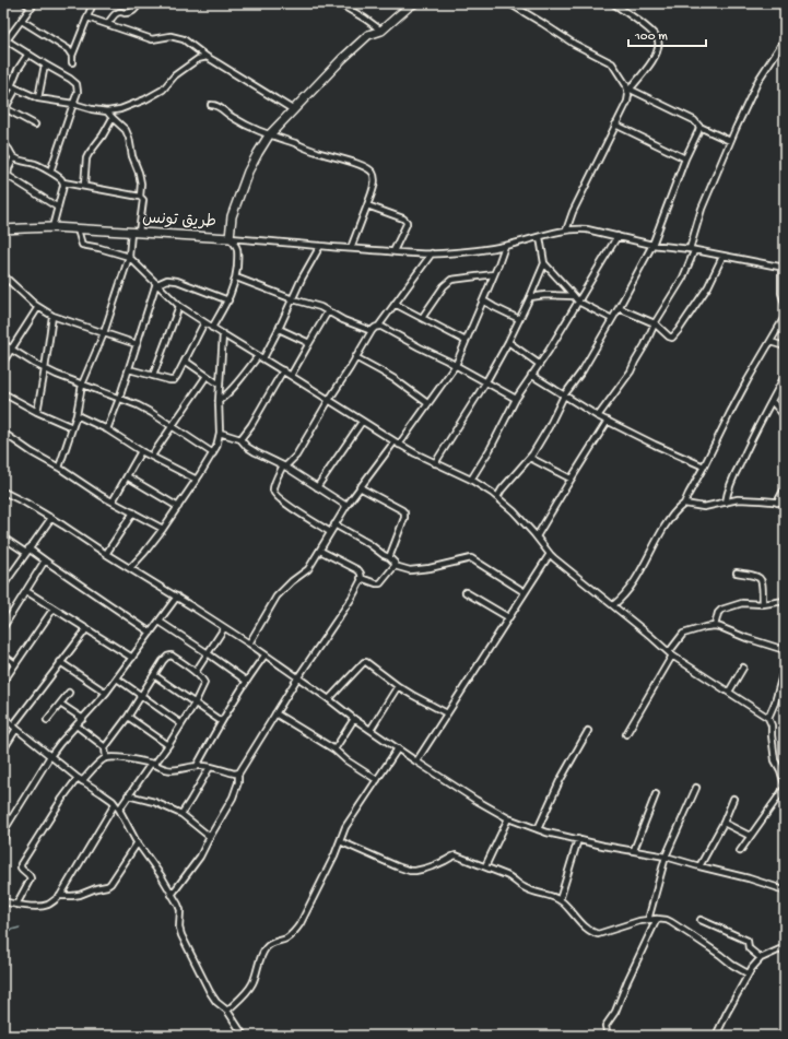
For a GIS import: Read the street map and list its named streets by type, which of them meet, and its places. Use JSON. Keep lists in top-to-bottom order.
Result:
{
  "streets": {
    "main road": ["طريق تونس"]
  },
  "scale_bar": "100 m"
}
